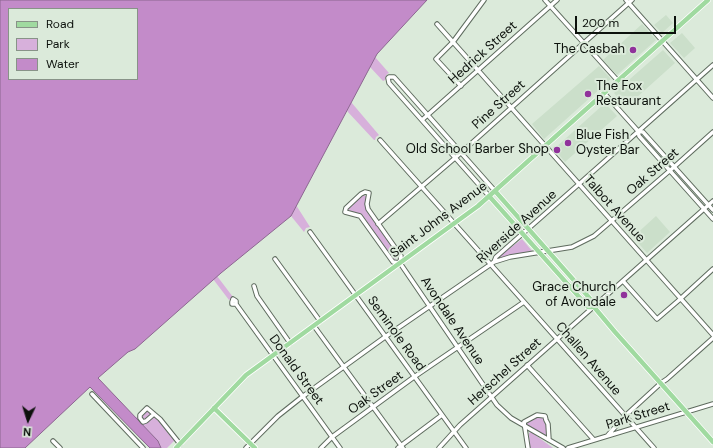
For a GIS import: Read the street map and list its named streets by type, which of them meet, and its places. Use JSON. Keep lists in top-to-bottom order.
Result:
{
  "streets": {
    "main road": ["Saint Johns Avenue"],
    "street": [
      "Hedrick Street",
      "Pine Street",
      "Oak Street",
      "Talbot Avenue",
      "Riverside Avenue",
      "Avondale Avenue",
      "Seminole Road",
      "Challen Avenue",
      "Donald Street",
      "Herschel Street",
      "Park Street"
    ]
  },
  "crossings": [
    ["Hedrick Street", "Talbot Avenue"],
    ["Pine Street", "Talbot Avenue"],
    ["Pine Street", "Challen Avenue"],
    ["Oak Street", "Talbot Avenue"],
    ["Oak Street", "Riverside Avenue"],
    ["Oak Street", "Avondale Avenue"],
    ["Oak Street", "Seminole Road"],
    ["Oak Street", "Challen Avenue"],
    ["Oak Street", "Donald Street"],
    ["Talbot Avenue", "Saint Johns Avenue"],
    ["Talbot Avenue", "Riverside Avenue"],
    ["Talbot Avenue", "Herschel Street"],
    ["Saint Johns Avenue", "Avondale Avenue"],
    ["Saint Johns Avenue", "Seminole Road"],
    ["Saint Johns Avenue", "Challen Avenue"],
    ["Saint Johns Avenue", "Donald Street"],
    ["Riverside Avenue", "Avondale Avenue"],
    ["Riverside Avenue", "Seminole Road"],
    ["Riverside Avenue", "Challen Avenue"],
    ["Riverside Avenue", "Donald Street"],
    ["Avondale Avenue", "Herschel Street"],
    ["Seminole Road", "Herschel Street"],
    ["Challen Avenue", "Herschel Street"],
    ["Challen Avenue", "Park Street"]
  ],
  "places": [
    "The Casbah",
    "The Fox Restaurant",
    "Blue Fish Oyster Bar",
    "Old School Barber Shop",
    "Grace Church of Avondale"
  ],
  "legend": ["Road", "Park", "Water"],
  "scale_bar": "200 m",
  "north": "bottom"
}
